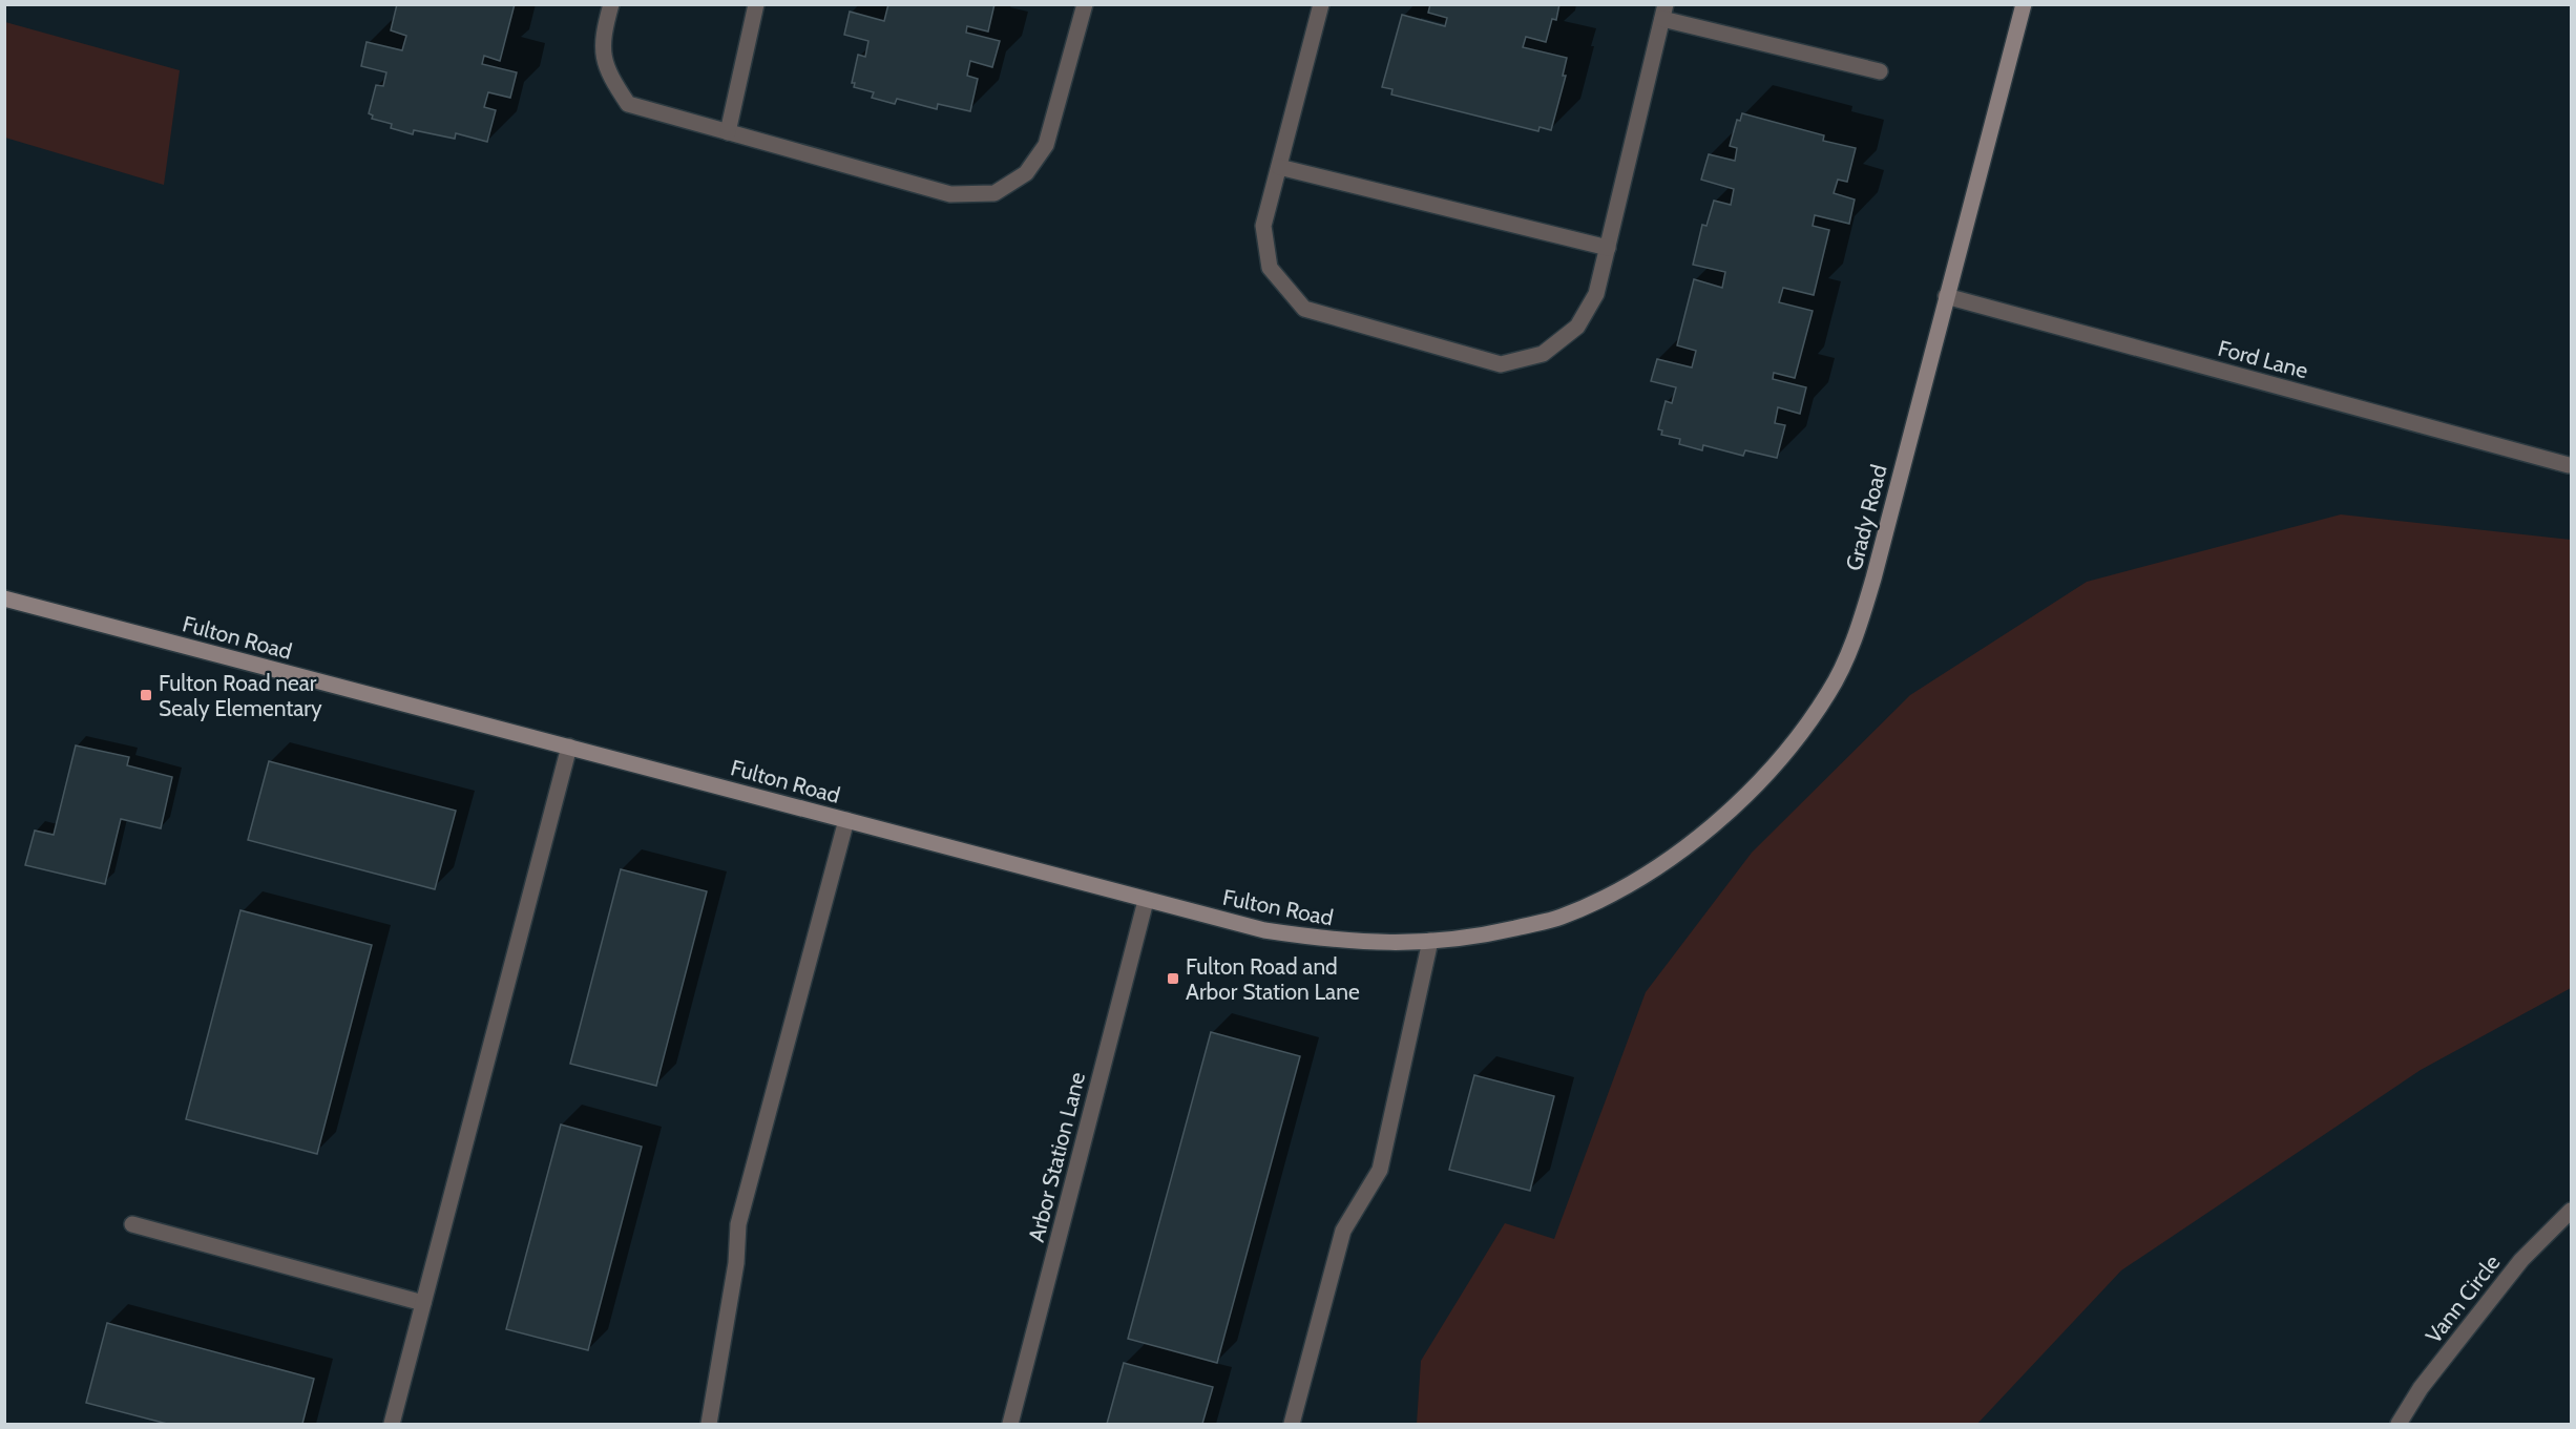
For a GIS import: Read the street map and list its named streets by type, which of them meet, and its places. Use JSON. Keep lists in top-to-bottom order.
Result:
{
  "streets": {
    "street": [
      "Ford Lane",
      "Grady Road",
      "Fulton Road",
      "Arbor Station Lane",
      "Vann Circle"
    ]
  },
  "crossings": [
    ["Ford Lane", "Grady Road"],
    ["Grady Road", "Fulton Road"],
    ["Fulton Road", "Arbor Station Lane"]
  ],
  "places": {
    "transit": ["Fulton Road near Sealy Elementary", "Fulton Road and Arbor Station Lane"]
  }
}
